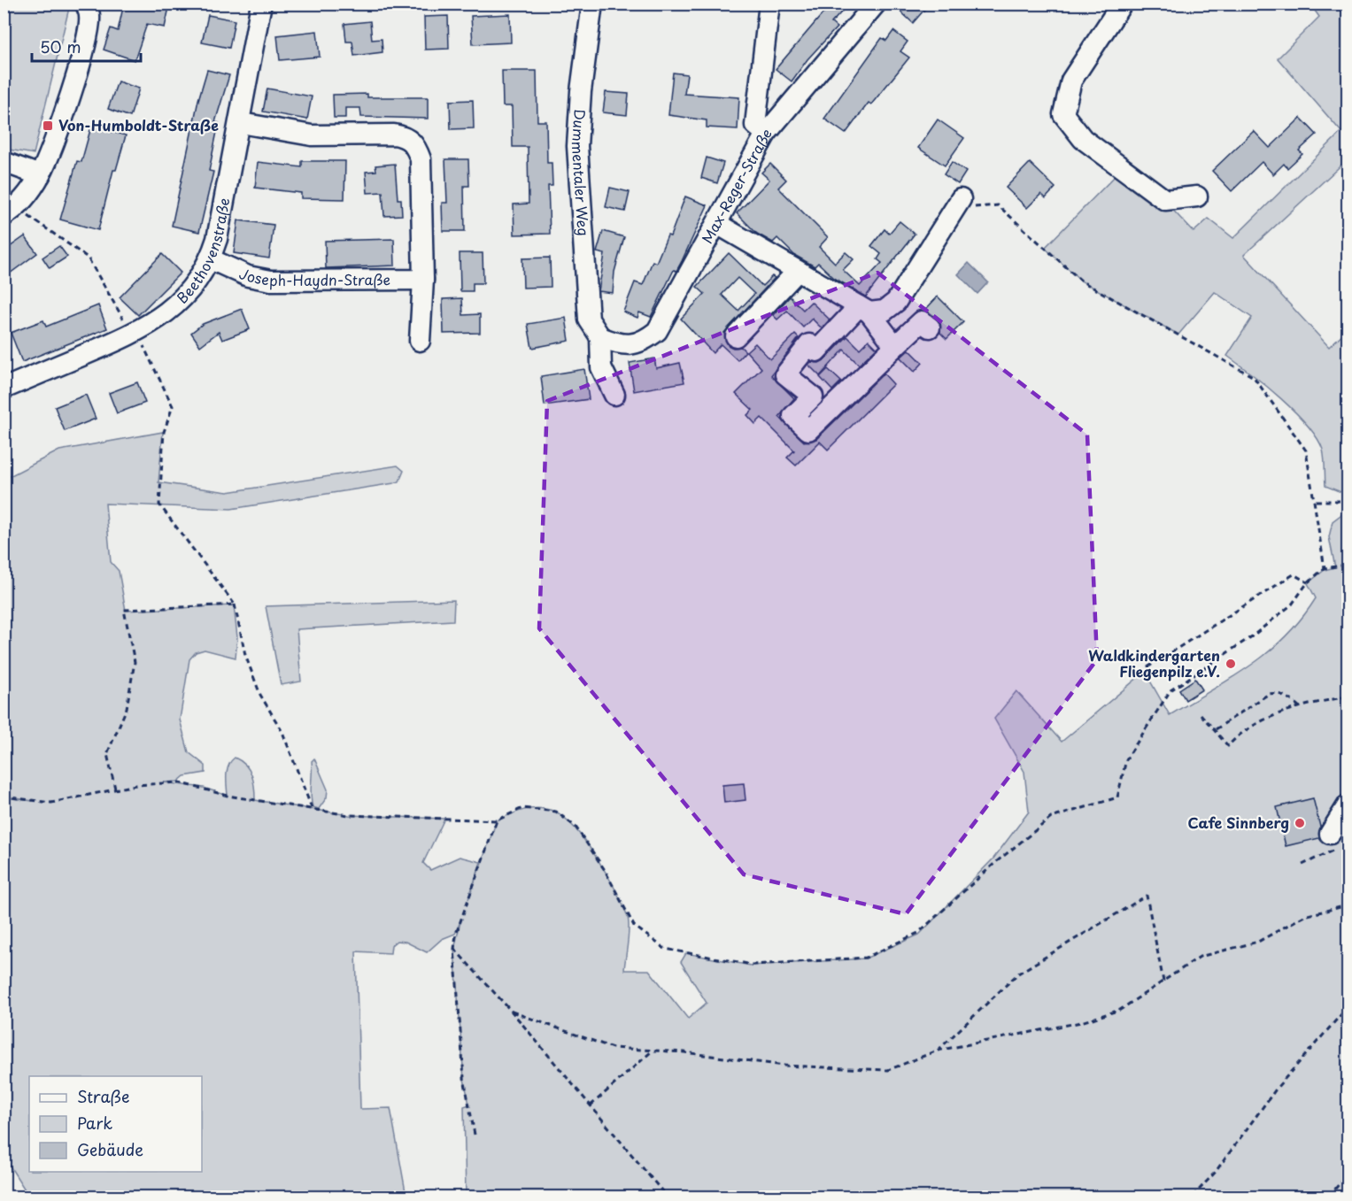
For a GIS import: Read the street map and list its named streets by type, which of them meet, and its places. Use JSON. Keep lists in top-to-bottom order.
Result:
{
  "streets": {
    "street": [
      "Dummentaler Weg",
      "Max-Reger-Straße",
      "Beethovenstraße",
      "Joseph-Haydn-Straße"
    ]
  },
  "crossings": [
    ["Dummentaler Weg", "Max-Reger-Straße"],
    ["Beethovenstraße", "Joseph-Haydn-Straße"]
  ],
  "places": {
    "transit": ["Von-Humboldt-Straße"],
    "other": ["Waldkindergarten Fliegenpilz e.V.", "Cafe Sinnberg"]
  },
  "legend": ["Straße", "Park", "Gebäude"],
  "scale_bar": "50 m"
}
